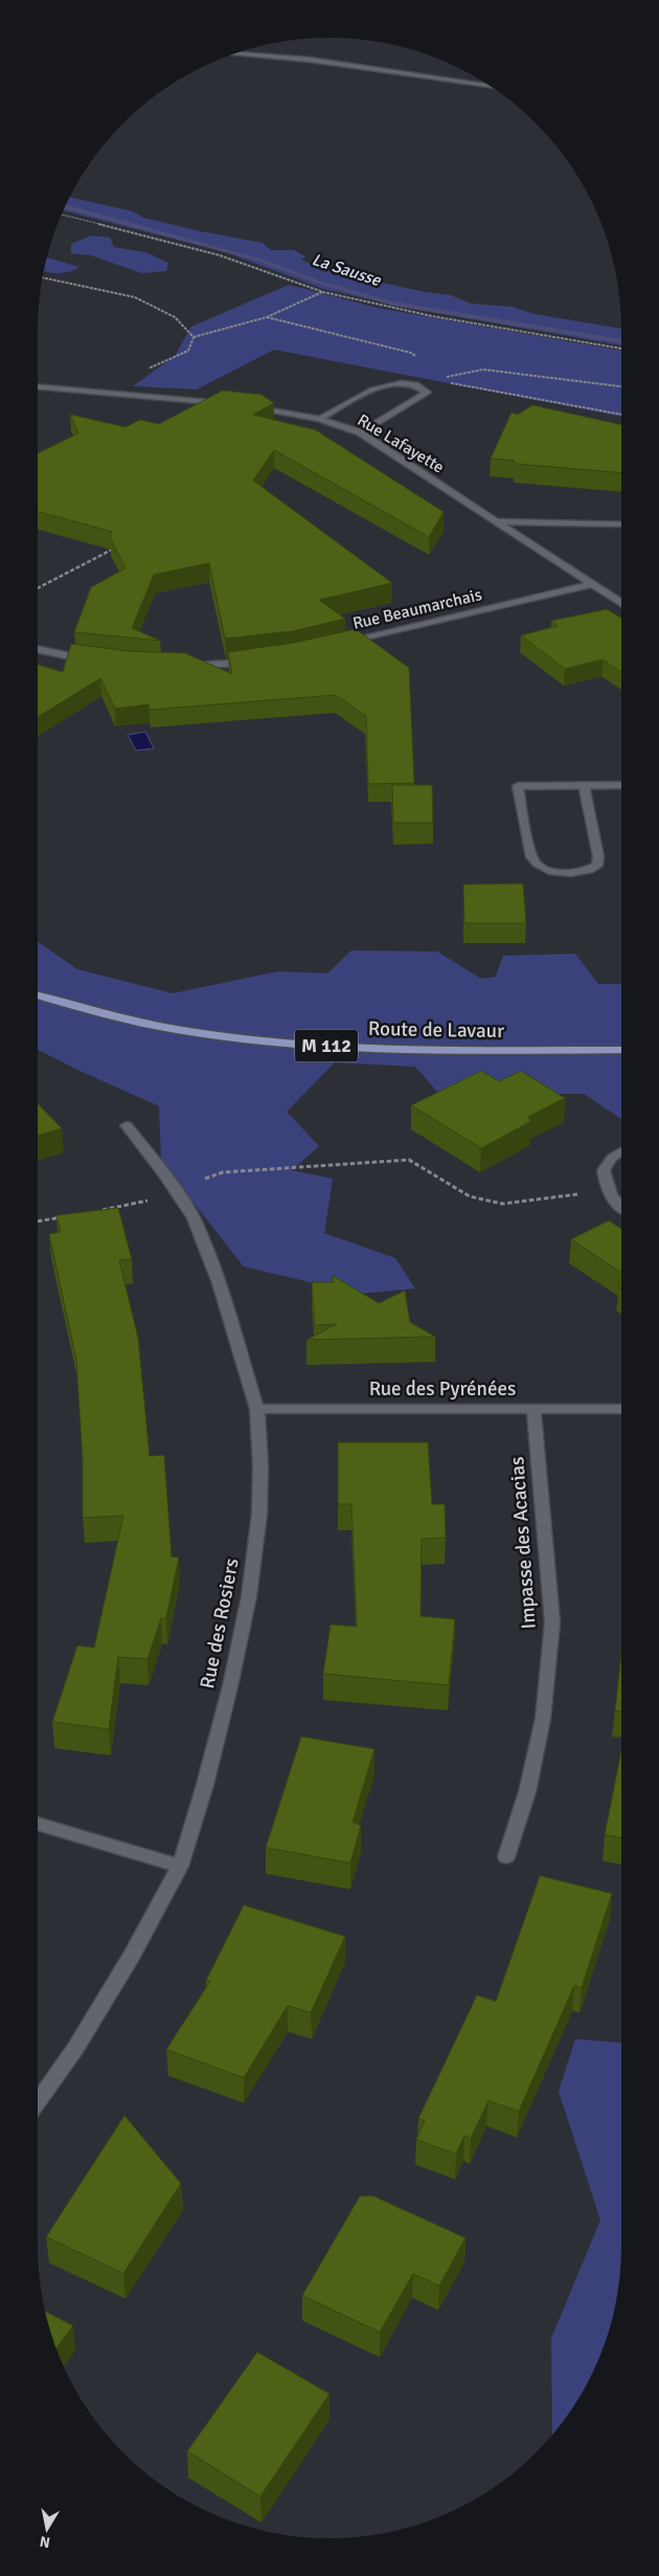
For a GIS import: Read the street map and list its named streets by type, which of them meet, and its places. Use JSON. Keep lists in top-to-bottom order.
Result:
{
  "streets": {
    "main road": ["Route de Lavaur", "M 112"],
    "street": [
      "Rue Lafayette",
      "Rue Beaumarchais",
      "Rue des Pyrénées",
      "Impasse des Acacias",
      "Rue des Rosiers"
    ]
  },
  "crossings": [
    ["Rue Lafayette", "Rue Beaumarchais"],
    ["Rue des Pyrénées", "Impasse des Acacias"],
    ["Rue des Pyrénées", "Rue des Rosiers"]
  ],
  "water": ["La Sausse"],
  "north": "bottom"
}
